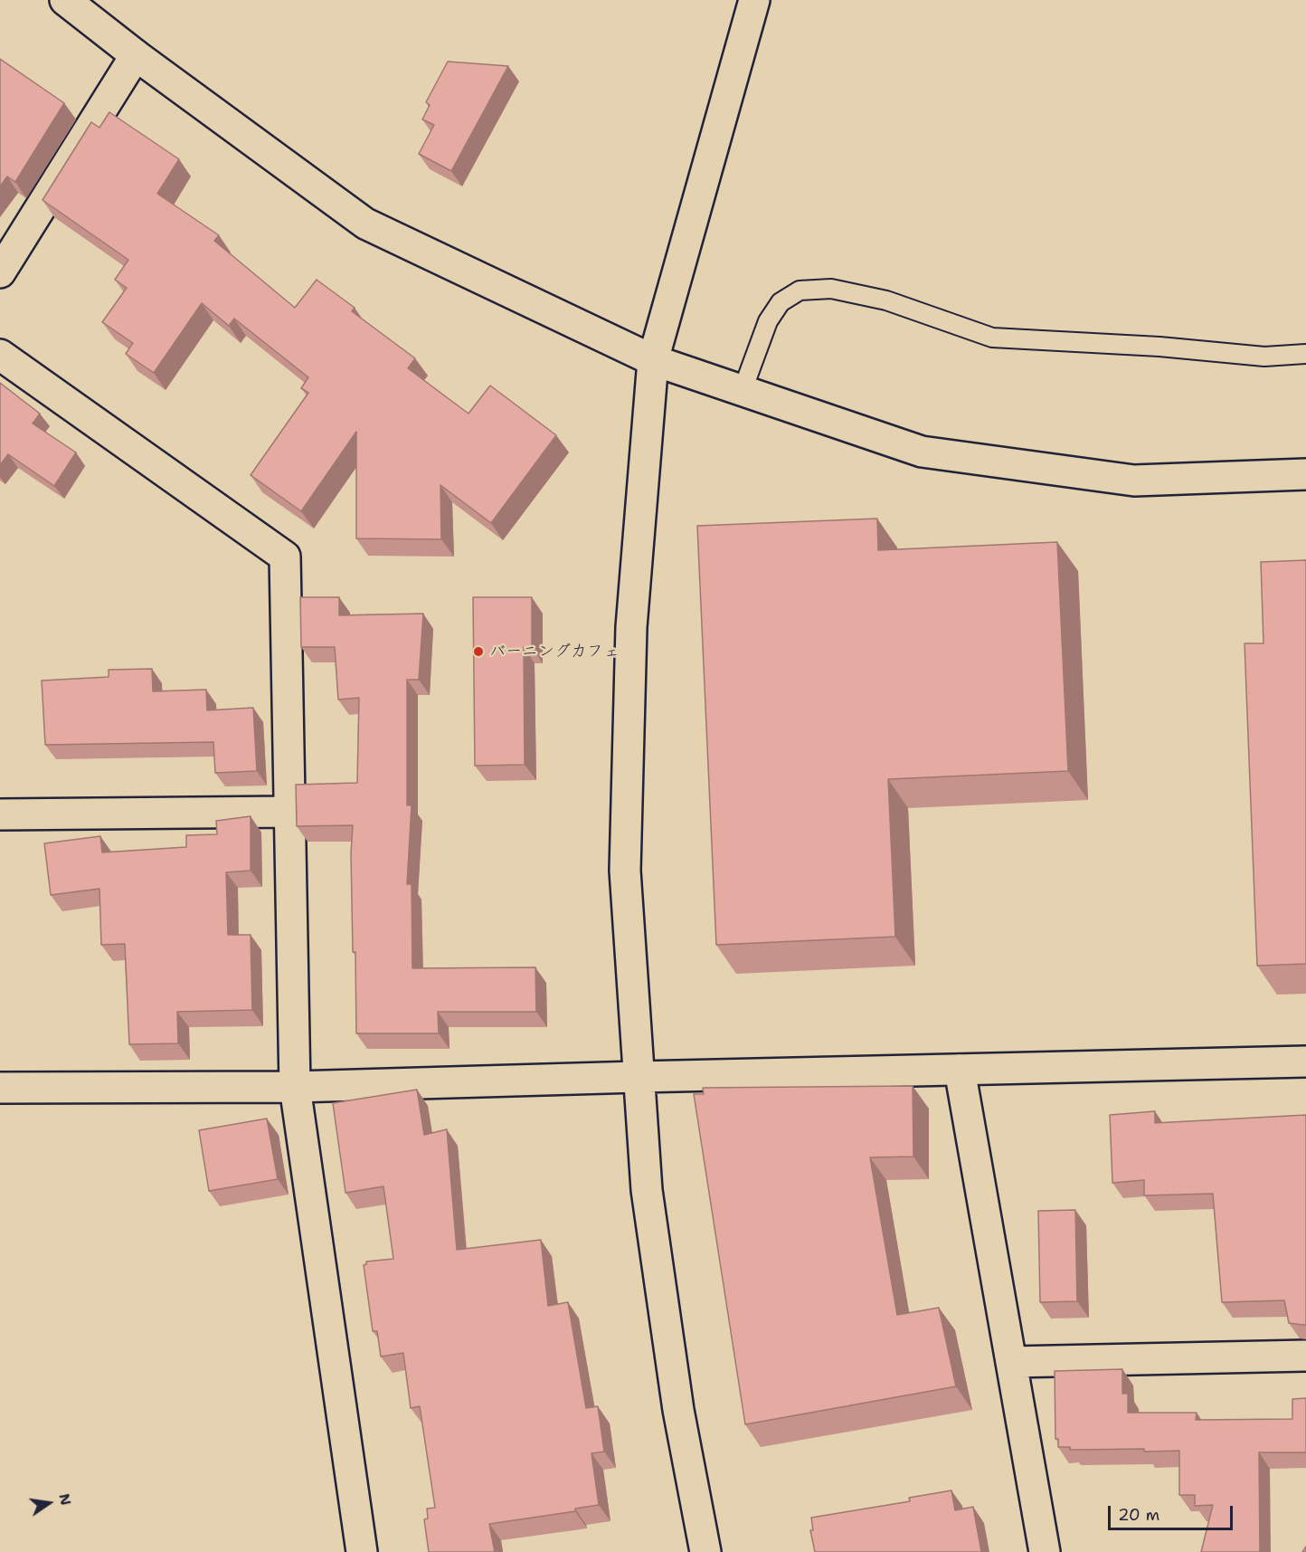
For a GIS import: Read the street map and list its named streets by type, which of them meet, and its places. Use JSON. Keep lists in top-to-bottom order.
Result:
{
  "places": ["バーニングカフェ"],
  "scale_bar": "20 m",
  "north": "right"
}
